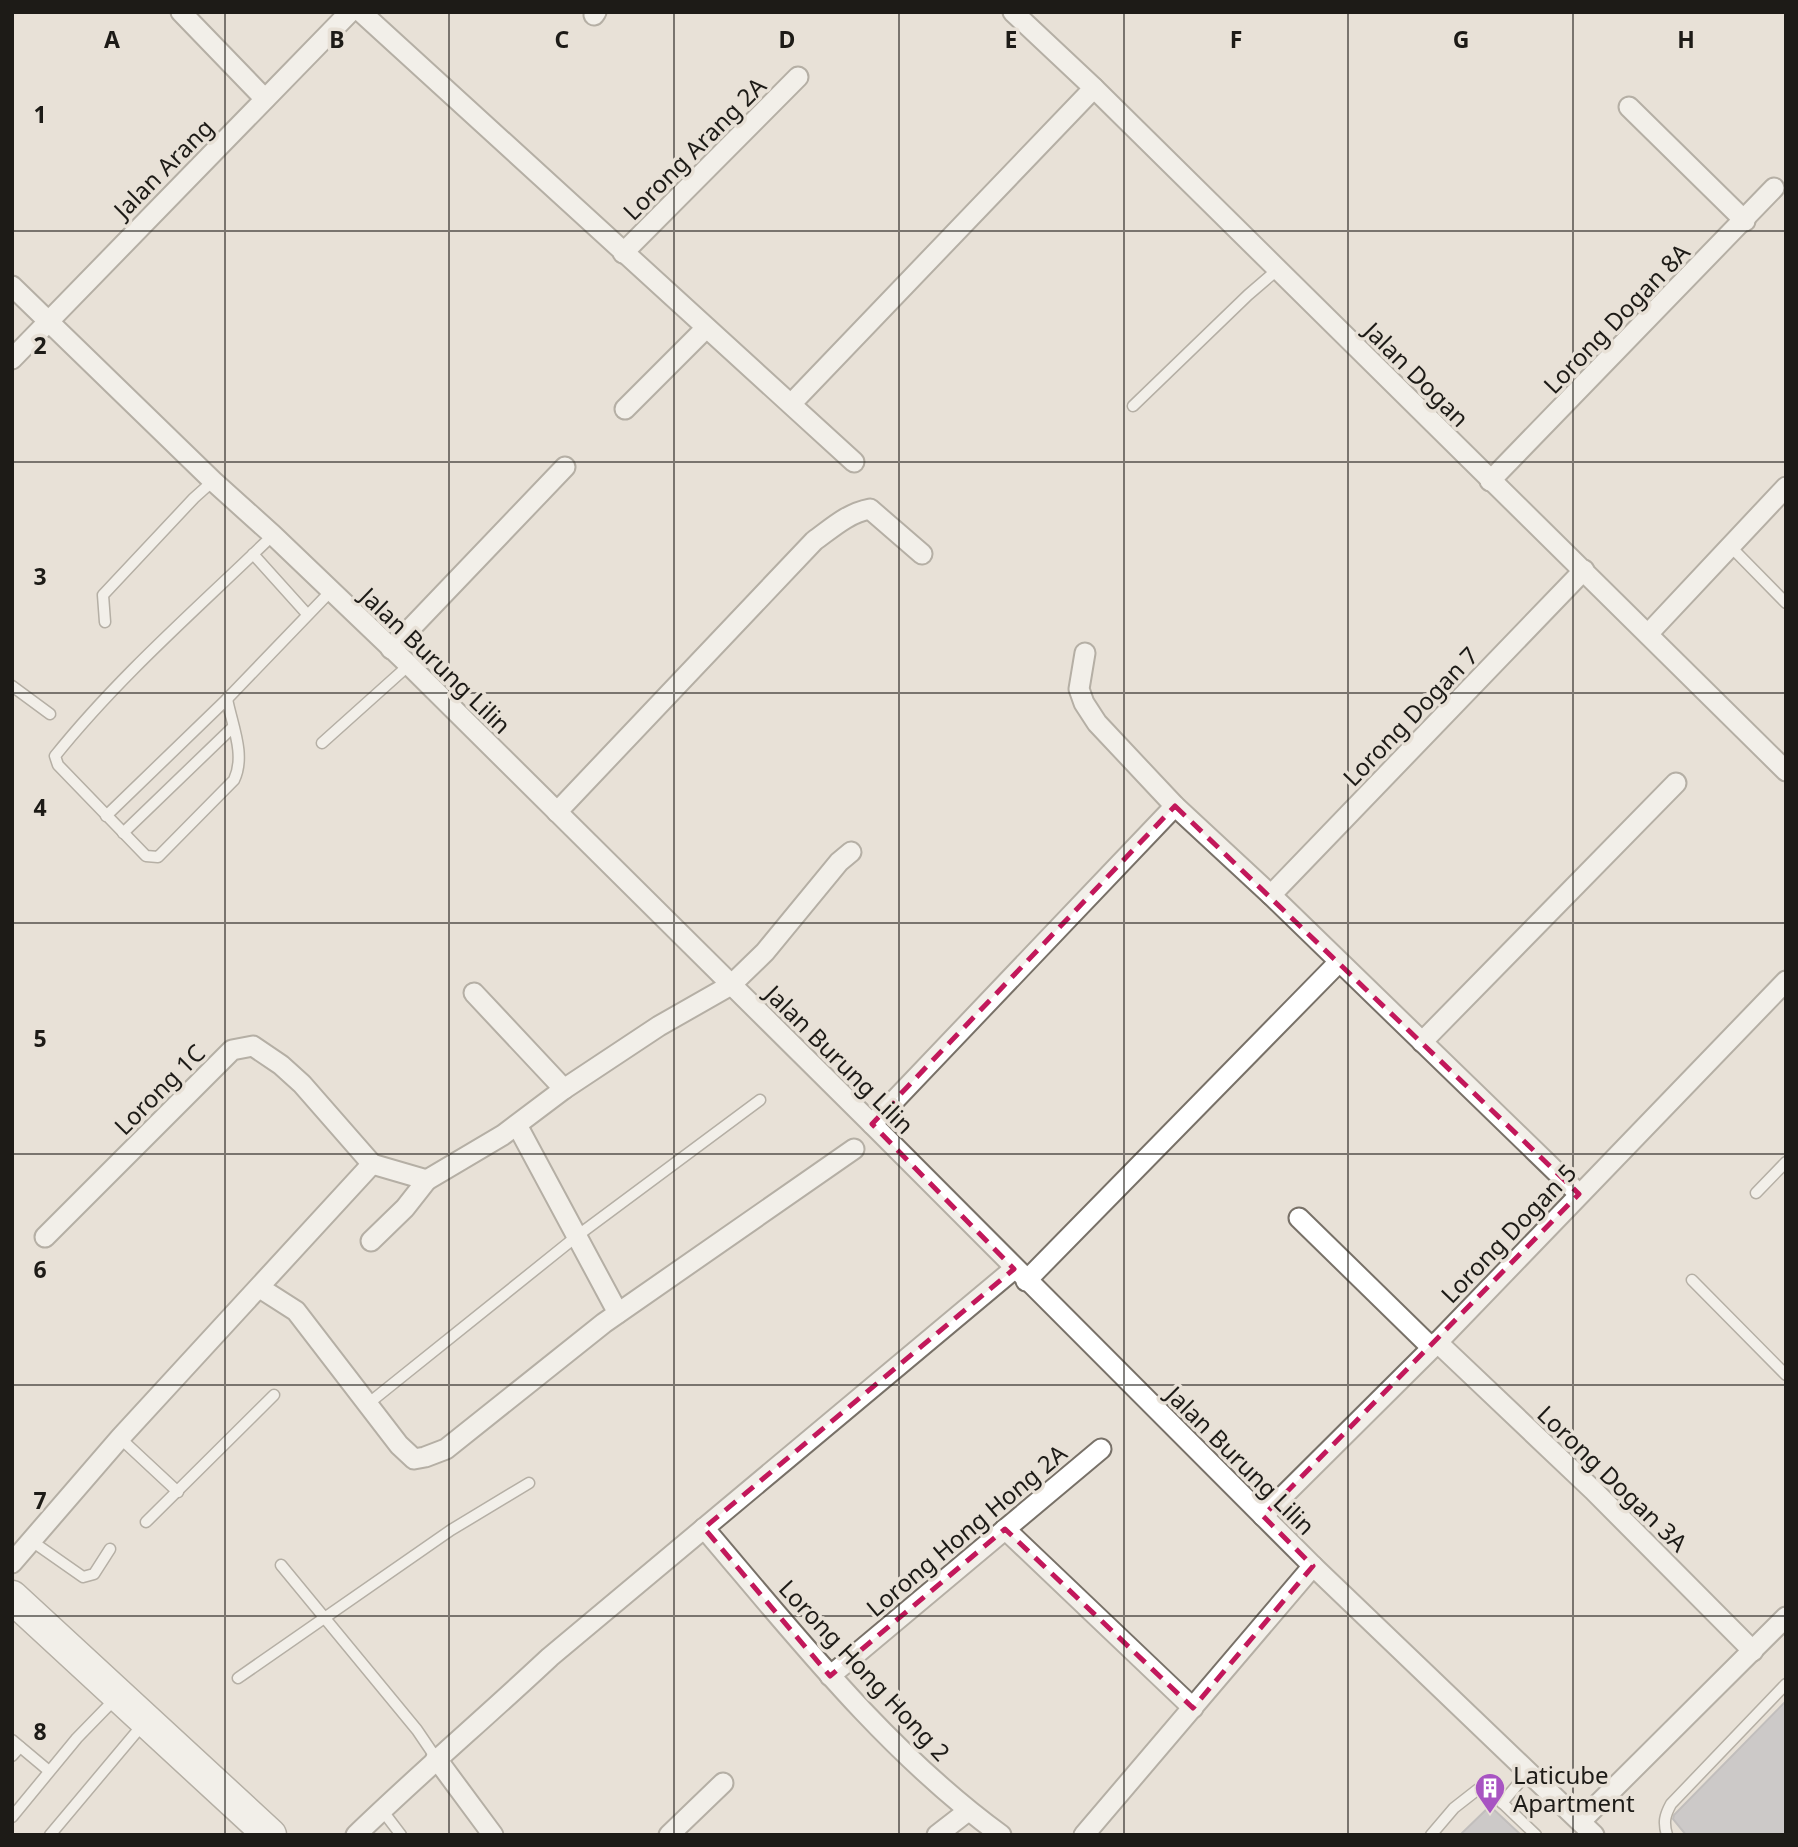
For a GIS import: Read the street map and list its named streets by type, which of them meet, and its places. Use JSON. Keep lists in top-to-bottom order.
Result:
{
  "streets": {
    "street": [
      "Lorong Arang 2A",
      "Jalan Arang",
      "Lorong Dogan 8A",
      "Jalan Dogan",
      "Jalan Burung Lilin",
      "Lorong Dogan 7",
      "Lorong 1C",
      "Lorong Dogan 5",
      "Lorong Dogan 3A",
      "Lorong Hong Hong 2A",
      "Lorong Hong Hong 2"
    ]
  },
  "crossings": [
    ["Jalan Arang", "Jalan Burung Lilin"],
    ["Lorong Dogan 8A", "Jalan Dogan"],
    ["Jalan Dogan", "Lorong Dogan 7"],
    ["Jalan Burung Lilin", "Lorong Dogan 5"],
    ["Lorong Dogan 5", "Lorong Dogan 3A"],
    ["Lorong Hong Hong 2A", "Lorong Hong Hong 2"]
  ],
  "places": {
    "building": ["Laticube Apartment"]
  },
  "grid": {
    "columns": [
      "A",
      "B",
      "C",
      "D",
      "E",
      "F",
      "G",
      "H"
    ],
    "rows": [
      "1",
      "2",
      "3",
      "4",
      "5",
      "6",
      "7",
      "8"
    ]
  }
}
